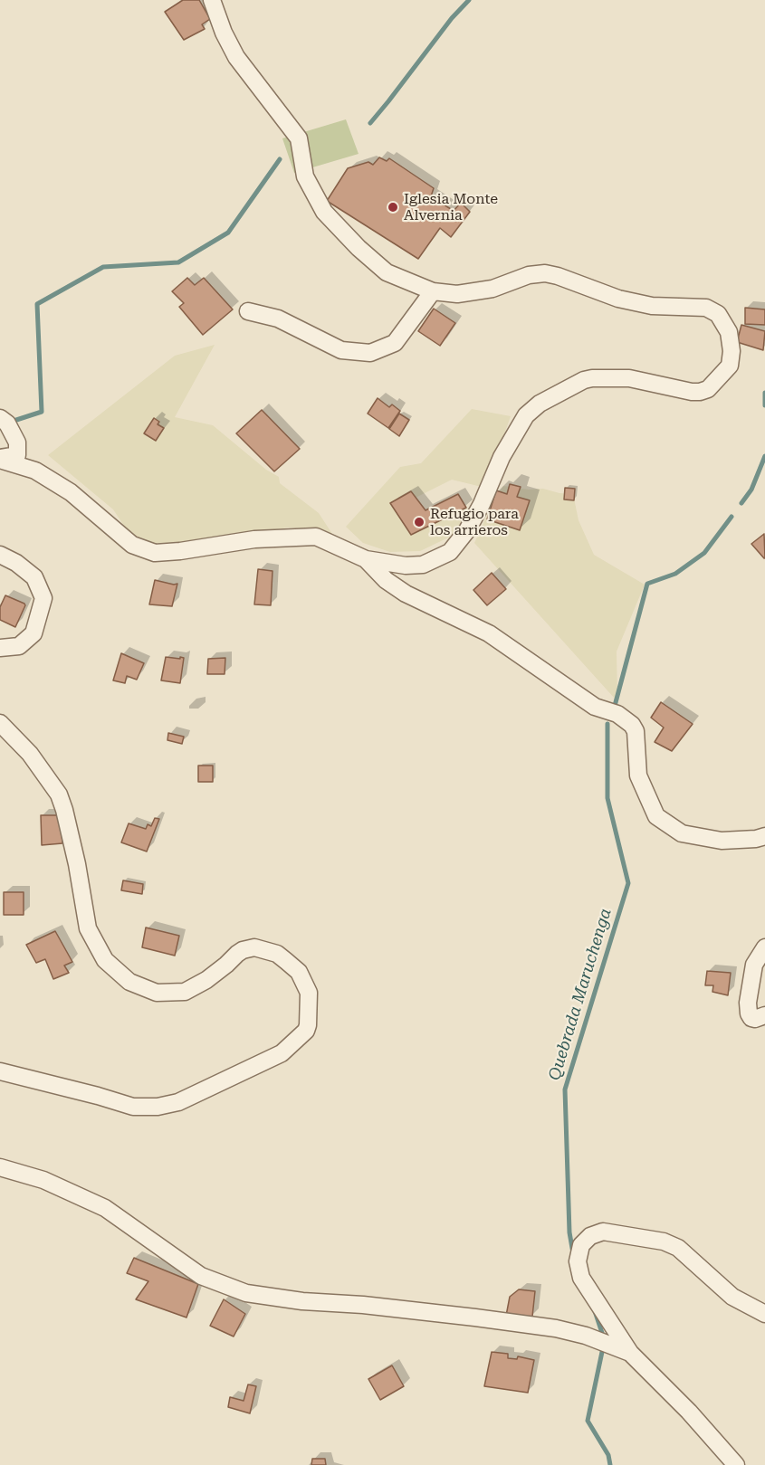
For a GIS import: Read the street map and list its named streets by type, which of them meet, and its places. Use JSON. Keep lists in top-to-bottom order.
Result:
{
  "water": ["Quebrada Maruchenga"],
  "places": ["Iglesia Monte Alvernia", "Refugio para los arrieros"]
}
